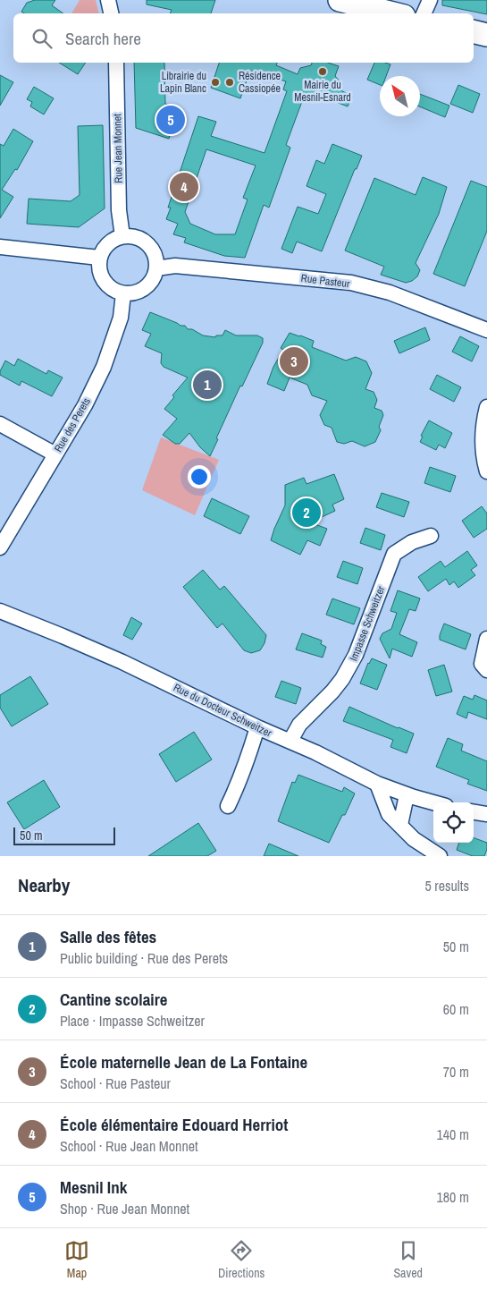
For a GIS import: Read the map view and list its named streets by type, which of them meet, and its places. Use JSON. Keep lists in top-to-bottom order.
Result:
{
  "streets": {
    "street": [
      "Rue Jean Monnet",
      "Rue Pasteur",
      "Rue des Perets",
      "Impasse Schweitzer",
      "Rue du Docteur Schweitzer"
    ]
  },
  "crossings": [
    ["Rue Jean Monnet", "Rue Pasteur"],
    ["Rue Jean Monnet", "Rue des Perets"],
    ["Rue Pasteur", "Rue des Perets"],
    ["Impasse Schweitzer", "Rue du Docteur Schweitzer"]
  ],
  "places": ["Mairie du Mesnil-Esnard", "Librairie du Lapin Blanc", "Résidence Cassiopée"],
  "scale_bar": "50 m",
  "north": "top left",
  "page": {
    "search": "Search here",
    "pins": [
      "5",
      "4",
      "3",
      "1",
      "2"
    ],
    "scale": "50 m",
    "heading": ["Nearby", "5 results"],
    "list": [
      {
        "mark": "1",
        "name": "Salle des fêtes",
        "note": "Public building · Rue des Perets",
        "value": "50 m"
      },
      {
        "mark": "2",
        "name": "Cantine scolaire",
        "note": "Place · Impasse Schweitzer",
        "value": "60 m"
      },
      {
        "mark": "3",
        "name": "École maternelle Jean de La Fontaine",
        "note": "School · Rue Pasteur",
        "value": "70 m"
      },
      {
        "mark": "4",
        "name": "École élémentaire Edouard Herriot",
        "note": "School · Rue Jean Monnet",
        "value": "140 m"
      },
      {
        "mark": "5",
        "name": "Mesnil Ink",
        "note": "Shop · Rue Jean Monnet",
        "value": "180 m"
      }
    ],
    "nav": ["Map", "Directions", "Saved"]
  }
}
